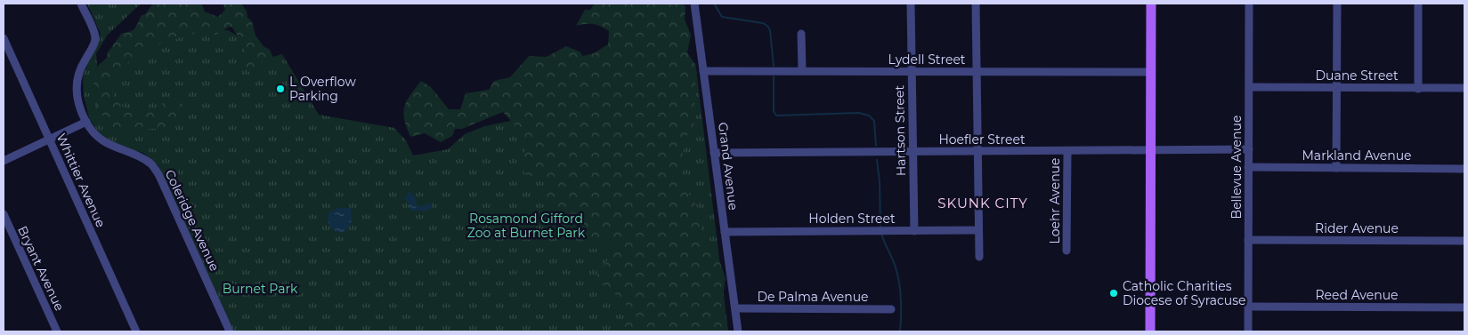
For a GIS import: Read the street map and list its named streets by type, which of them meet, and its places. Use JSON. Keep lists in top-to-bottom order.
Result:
{
  "streets": {
    "street": [
      "Lydell Street",
      "Duane Street",
      "Hartson Street",
      "Hoefler Street",
      "Markland Avenue",
      "Grand Avenue",
      "Bellevue Avenue",
      "Whittier Avenue",
      "Loehr Avenue",
      "Holden Street",
      "Coleridge Avenue",
      "Rider Avenue",
      "Bryant Avenue",
      "Reed Avenue",
      "De Palma Avenue"
    ]
  },
  "crossings": [
    ["Lydell Street", "Hartson Street"],
    ["Lydell Street", "Grand Avenue"],
    ["Duane Street", "Bellevue Avenue"],
    ["Hartson Street", "Hoefler Street"],
    ["Hartson Street", "Holden Street"],
    ["Hoefler Street", "Grand Avenue"],
    ["Hoefler Street", "Bellevue Avenue"],
    ["Hoefler Street", "Loehr Avenue"],
    ["Markland Avenue", "Bellevue Avenue"],
    ["Grand Avenue", "Holden Street"],
    ["Grand Avenue", "De Palma Avenue"],
    ["Bellevue Avenue", "Rider Avenue"],
    ["Bellevue Avenue", "Reed Avenue"]
  ],
  "districts": ["SKUNK CITY"],
  "parks": ["Rosamond Gifford Zoo at Burnet Park", "Burnet Park"],
  "places": ["L Overflow Parking", "Catholic Charities Diocese of Syracuse"]
}
